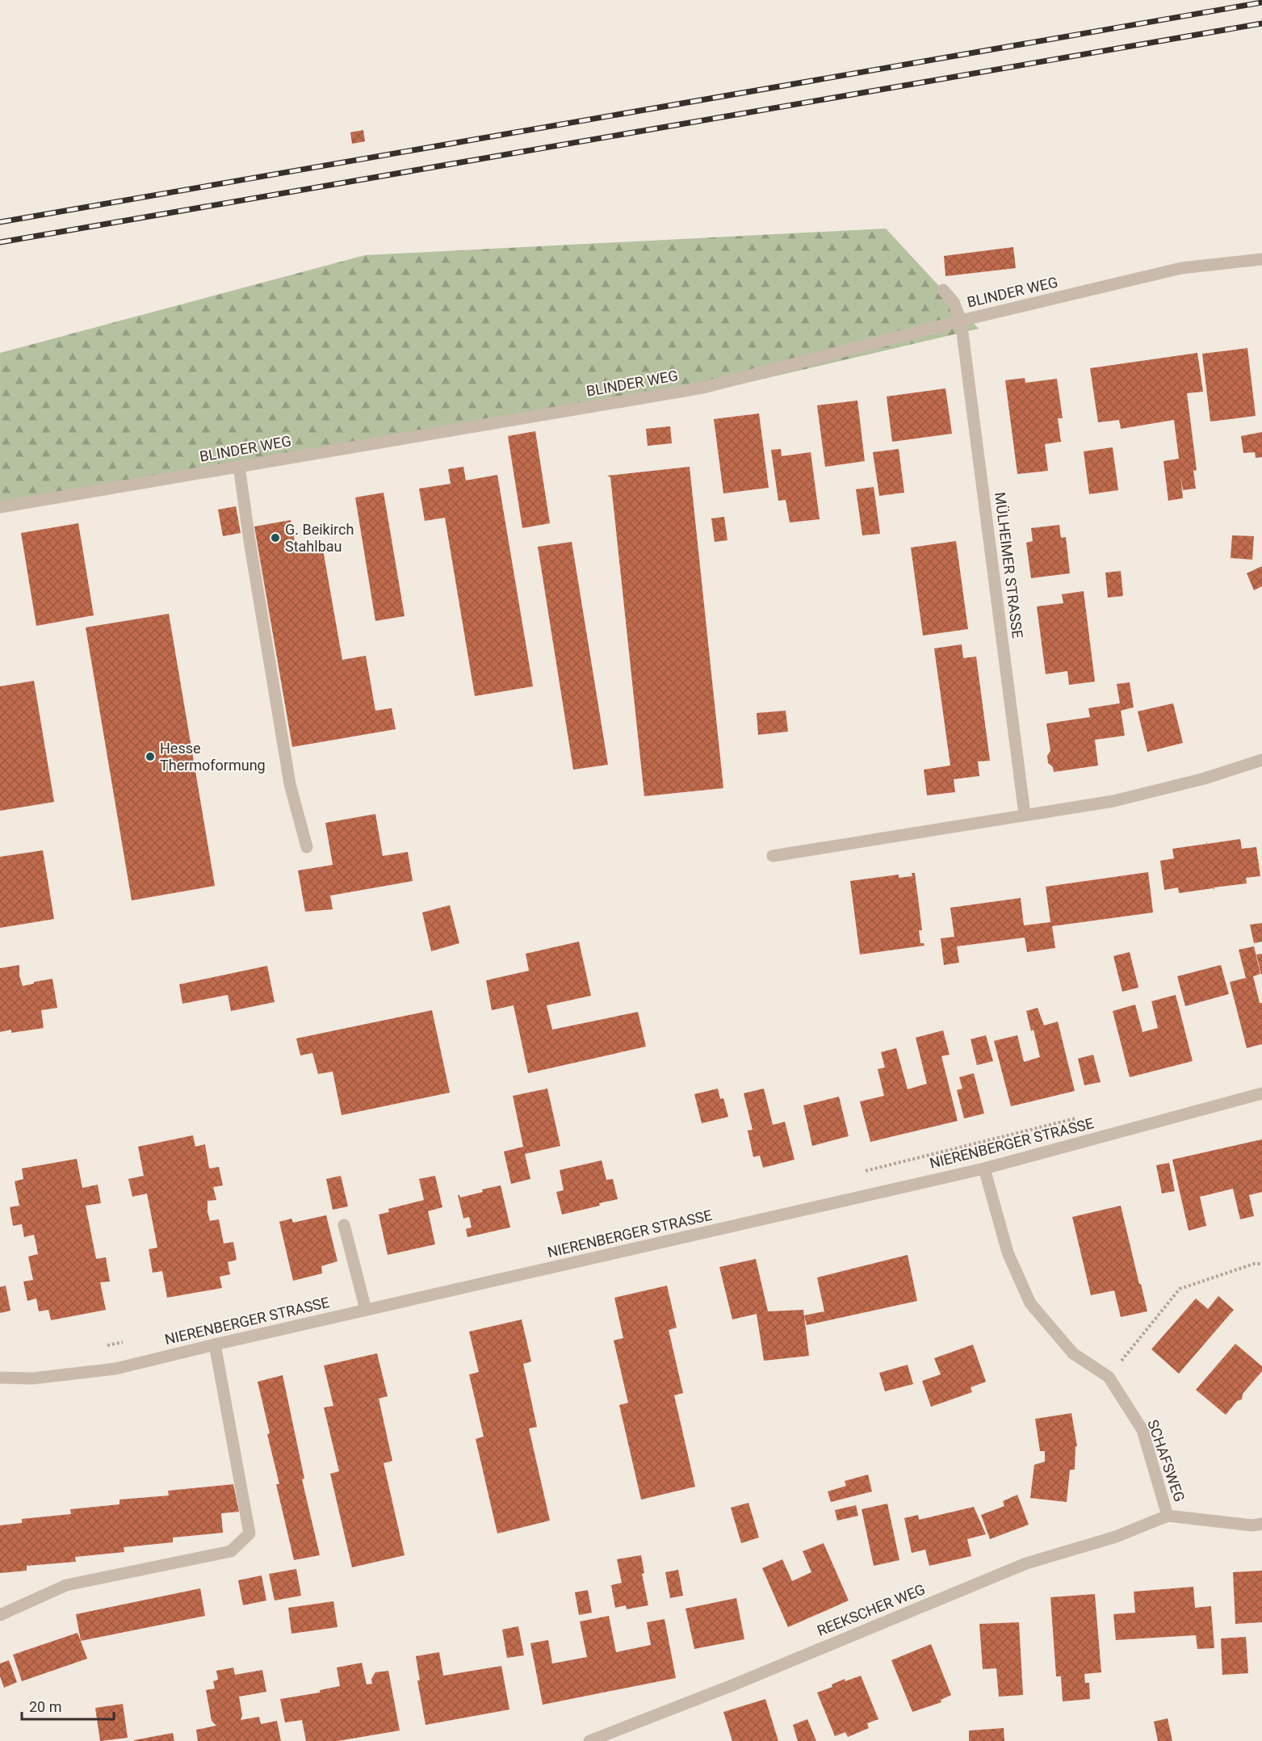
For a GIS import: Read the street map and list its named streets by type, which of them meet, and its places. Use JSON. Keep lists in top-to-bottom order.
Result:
{
  "streets": {
    "street": [
      "BLINDER WEG",
      "MÜLHEIMER STRASSE",
      "NIERENBERGER STRASSE",
      "SCHAFSWEG",
      "REEKSCHER WEG"
    ]
  },
  "crossings": [
    ["BLINDER WEG", "MÜLHEIMER STRASSE"],
    ["NIERENBERGER STRASSE", "SCHAFSWEG"],
    ["SCHAFSWEG", "REEKSCHER WEG"]
  ],
  "places": ["G. Beikirch Stahlbau", "Hesse Thermoformung"],
  "scale_bar": "20 m"
}
